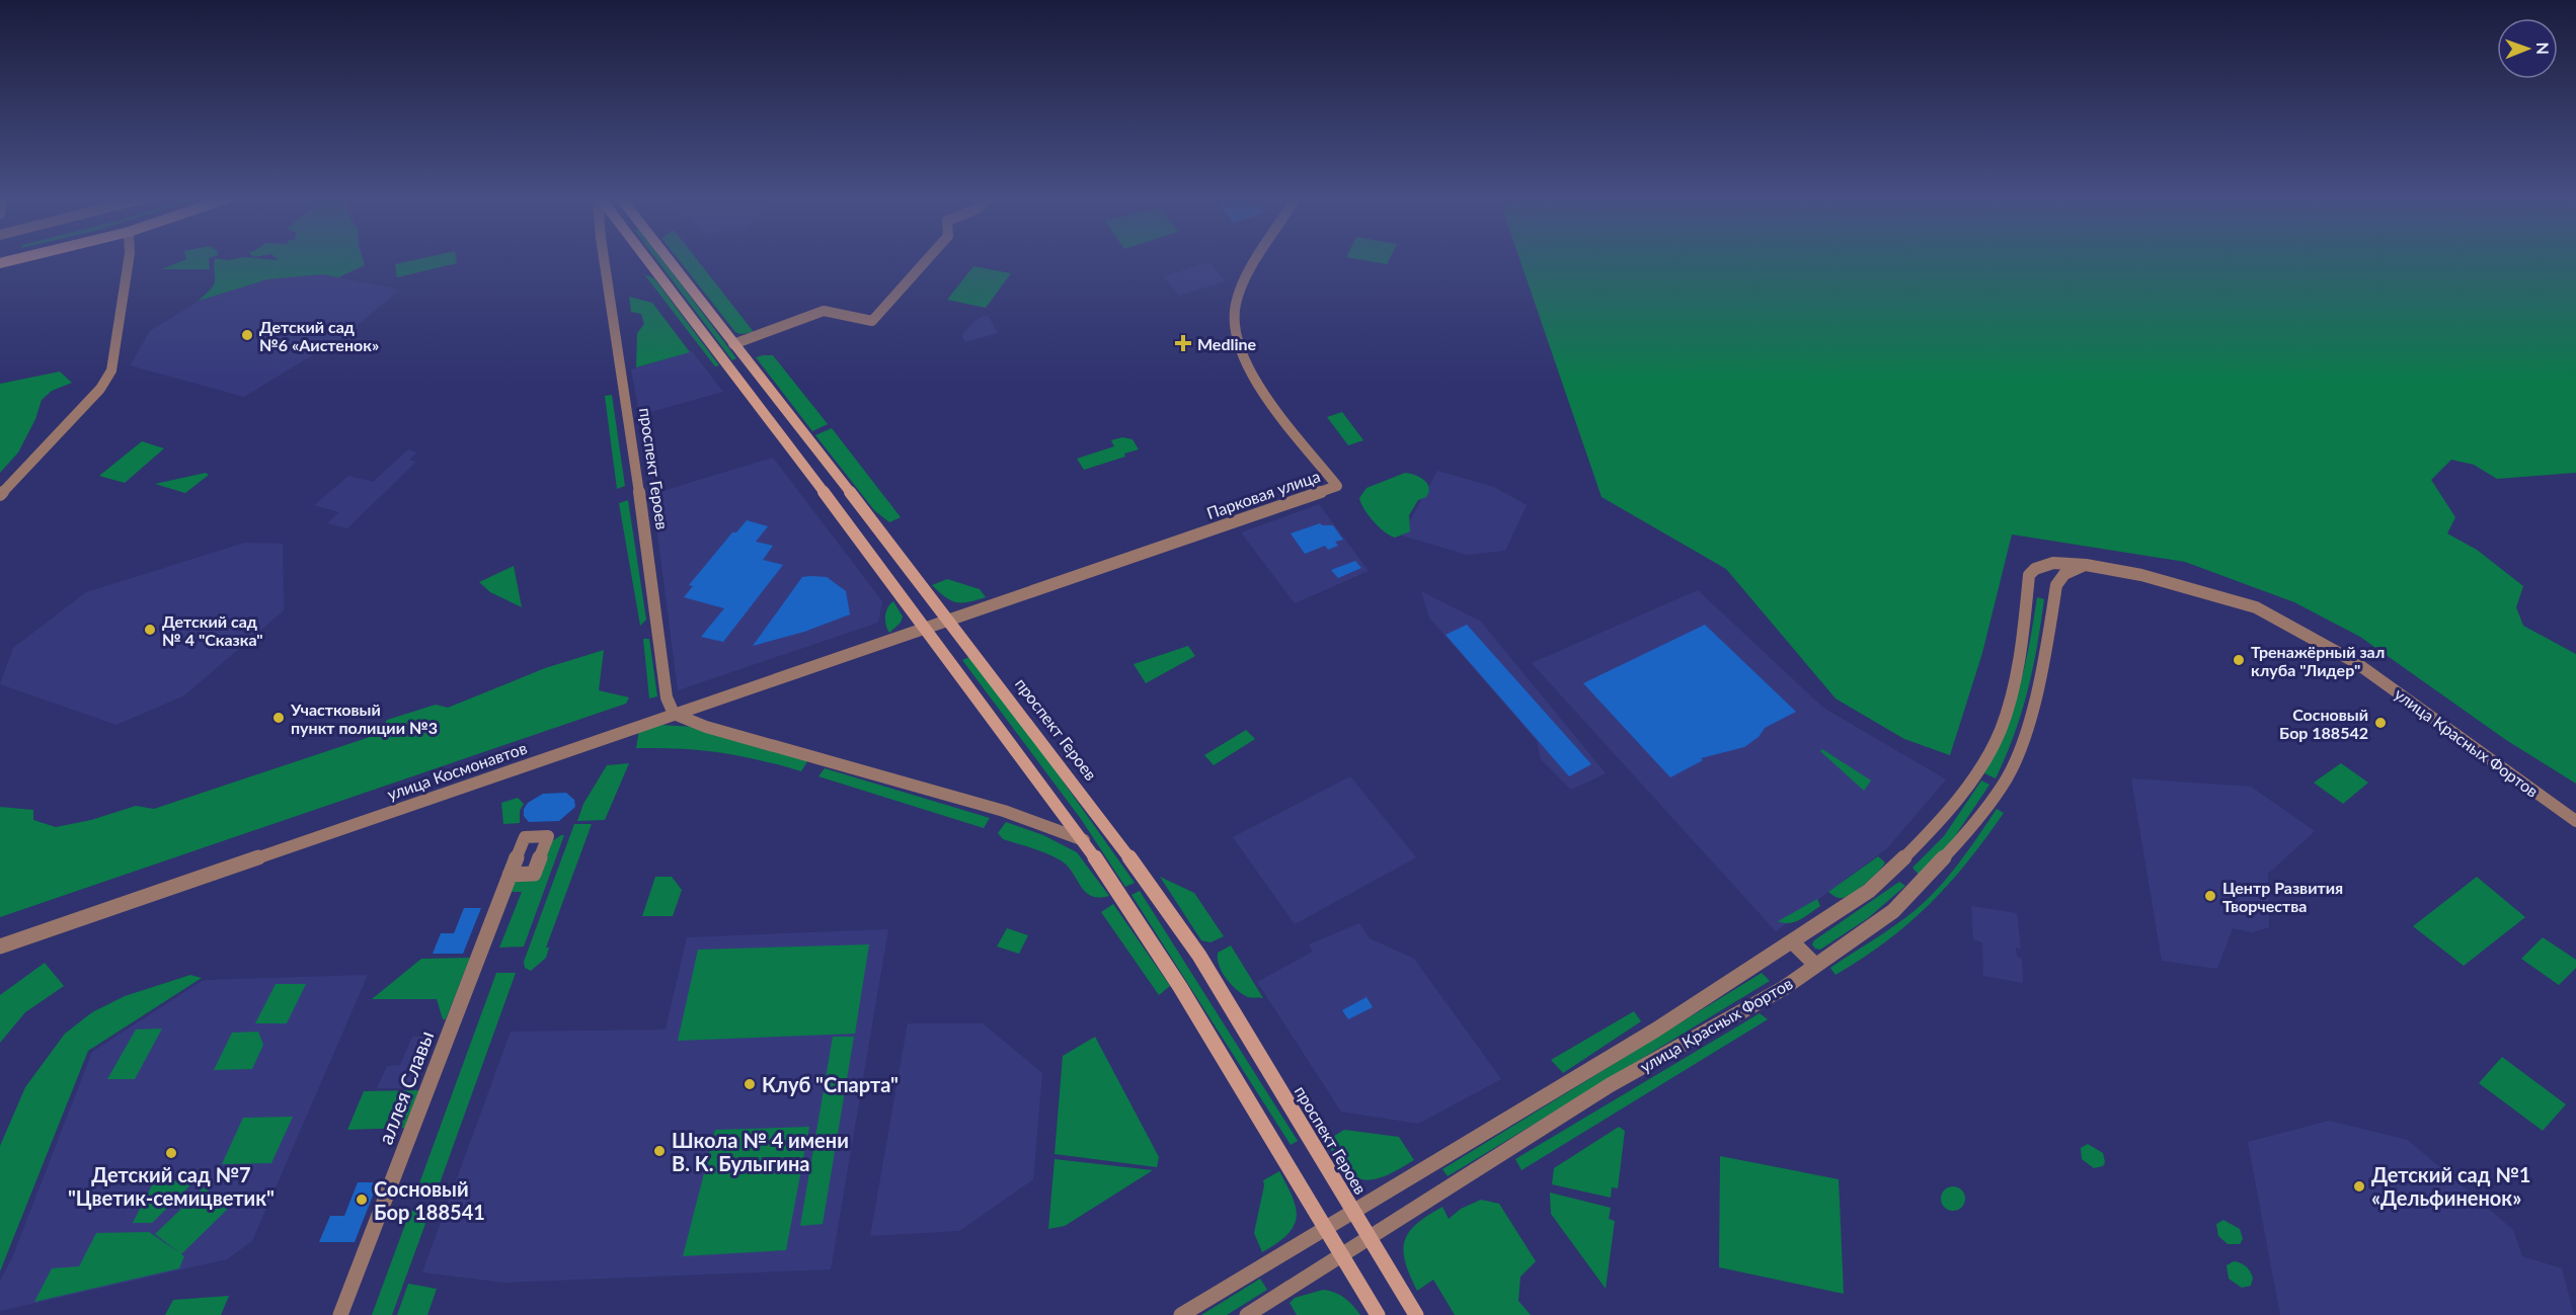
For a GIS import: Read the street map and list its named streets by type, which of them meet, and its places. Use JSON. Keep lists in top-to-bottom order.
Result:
{
  "streets": {
    "main road": ["проспект Героев"],
    "street": [
      "Парковая улица",
      "улица Красных Фортов",
      "улица Космонавтов",
      "аллея Славы"
    ]
  },
  "crossings": [
    ["проспект Героев", "Парковая улица"],
    ["проспект Героев", "улица Красных Фортов"],
    ["проспект Героев", "улица Космонавтов"],
    ["Парковая улица", "улица Космонавтов"]
  ],
  "places": {
    "other": [
      "Детский сад №6 «Аистенок»",
      "Детский сад № 4 \"Сказка\"",
      "Тренажёрный зал клуба \"Лидер\"",
      "Участковый пункт полиции №3",
      "Сосновый Бор 188542",
      "Центр Развития Творчества",
      "Клуб \"Спарта\"",
      "Школа № 4 имени В. К. Булыгина",
      "Детский сад №7 \"Цветик-семицветик\"",
      "Детский сад №1 «Дельфиненок»",
      "Сосновый Бор 188541"
    ],
    "health": ["Medline"]
  },
  "north": "right"
}
